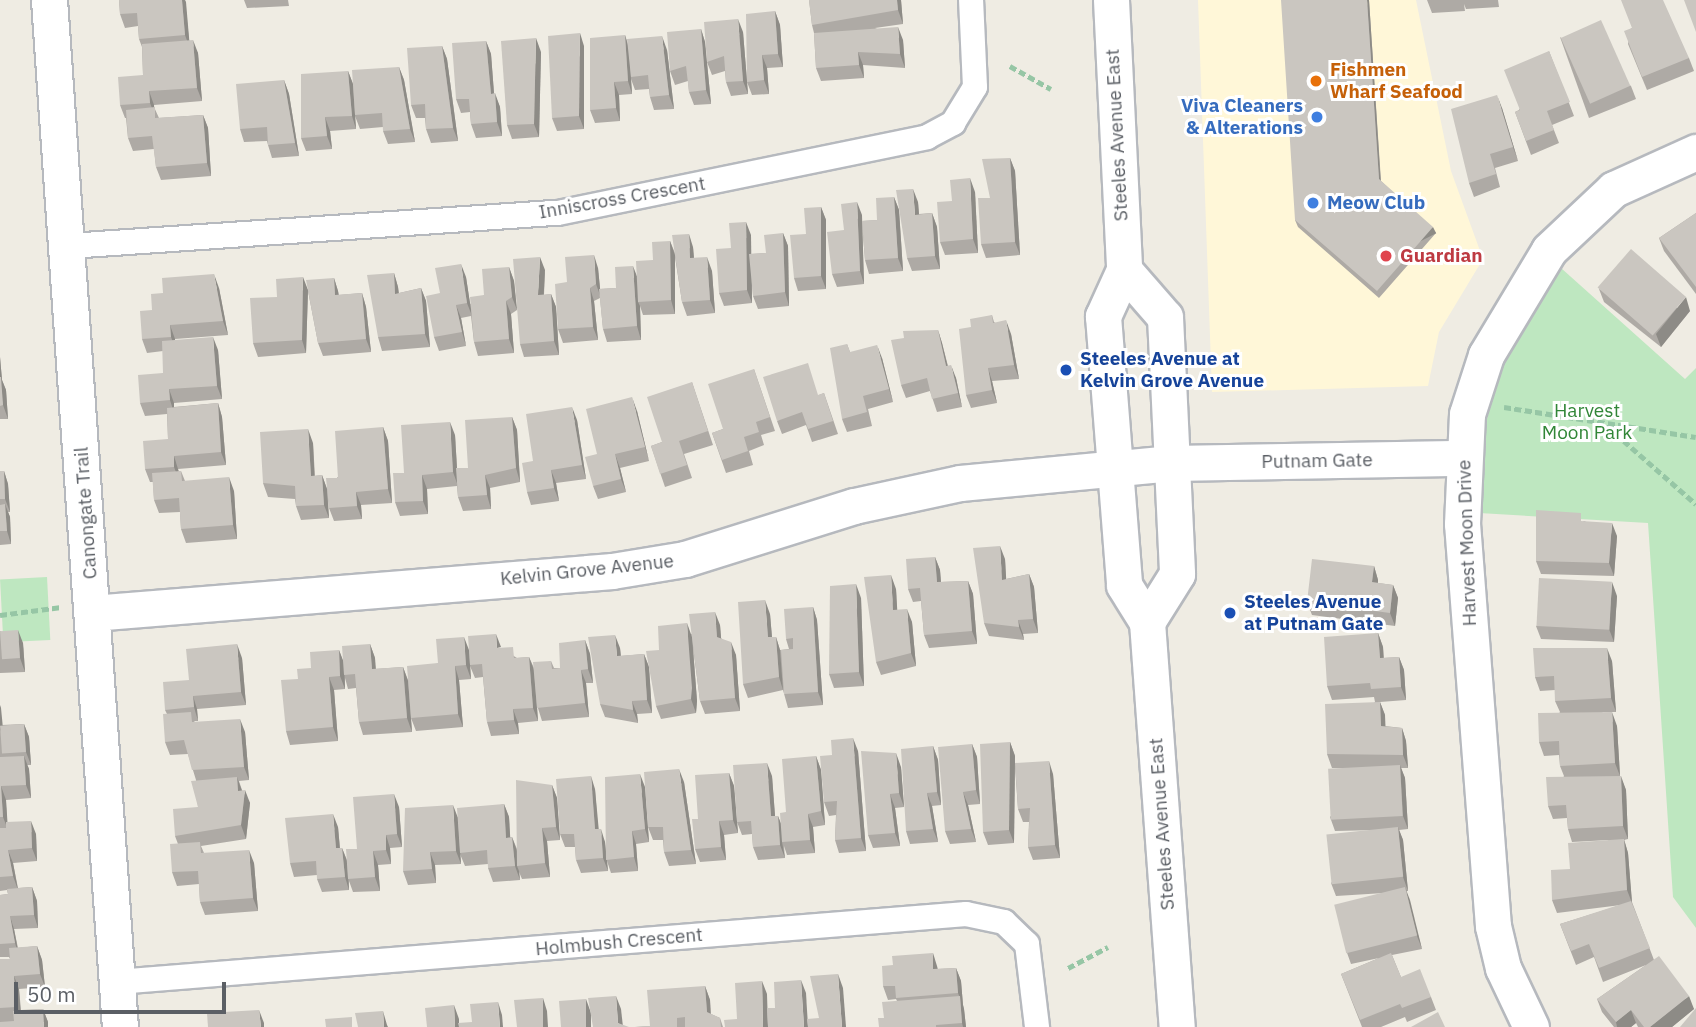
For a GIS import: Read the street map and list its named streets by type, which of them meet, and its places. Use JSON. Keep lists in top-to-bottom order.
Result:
{
  "streets": {
    "street": [
      "Steeles Avenue East",
      "Inniscross Crescent",
      "Putnam Gate",
      "Canongate Trail",
      "Harvest Moon Drive",
      "Kelvin Grove Avenue",
      "Holmbush Crescent"
    ]
  },
  "crossings": [
    ["Steeles Avenue East", "Putnam Gate"],
    ["Steeles Avenue East", "Kelvin Grove Avenue"],
    ["Inniscross Crescent", "Canongate Trail"],
    ["Putnam Gate", "Harvest Moon Drive"],
    ["Putnam Gate", "Kelvin Grove Avenue"],
    ["Canongate Trail", "Kelvin Grove Avenue"],
    ["Canongate Trail", "Holmbush Crescent"]
  ],
  "parks": ["Harvest Moon Park"],
  "places": [
    "Fishmen Wharf Seafood",
    "Viva Cleaners & Alterations",
    "Meow Club",
    "Guardian",
    "Steeles Avenue at Kelvin Grove Avenue",
    "Steeles Avenue at Putnam Gate"
  ],
  "scale_bar": "50 m"
}
